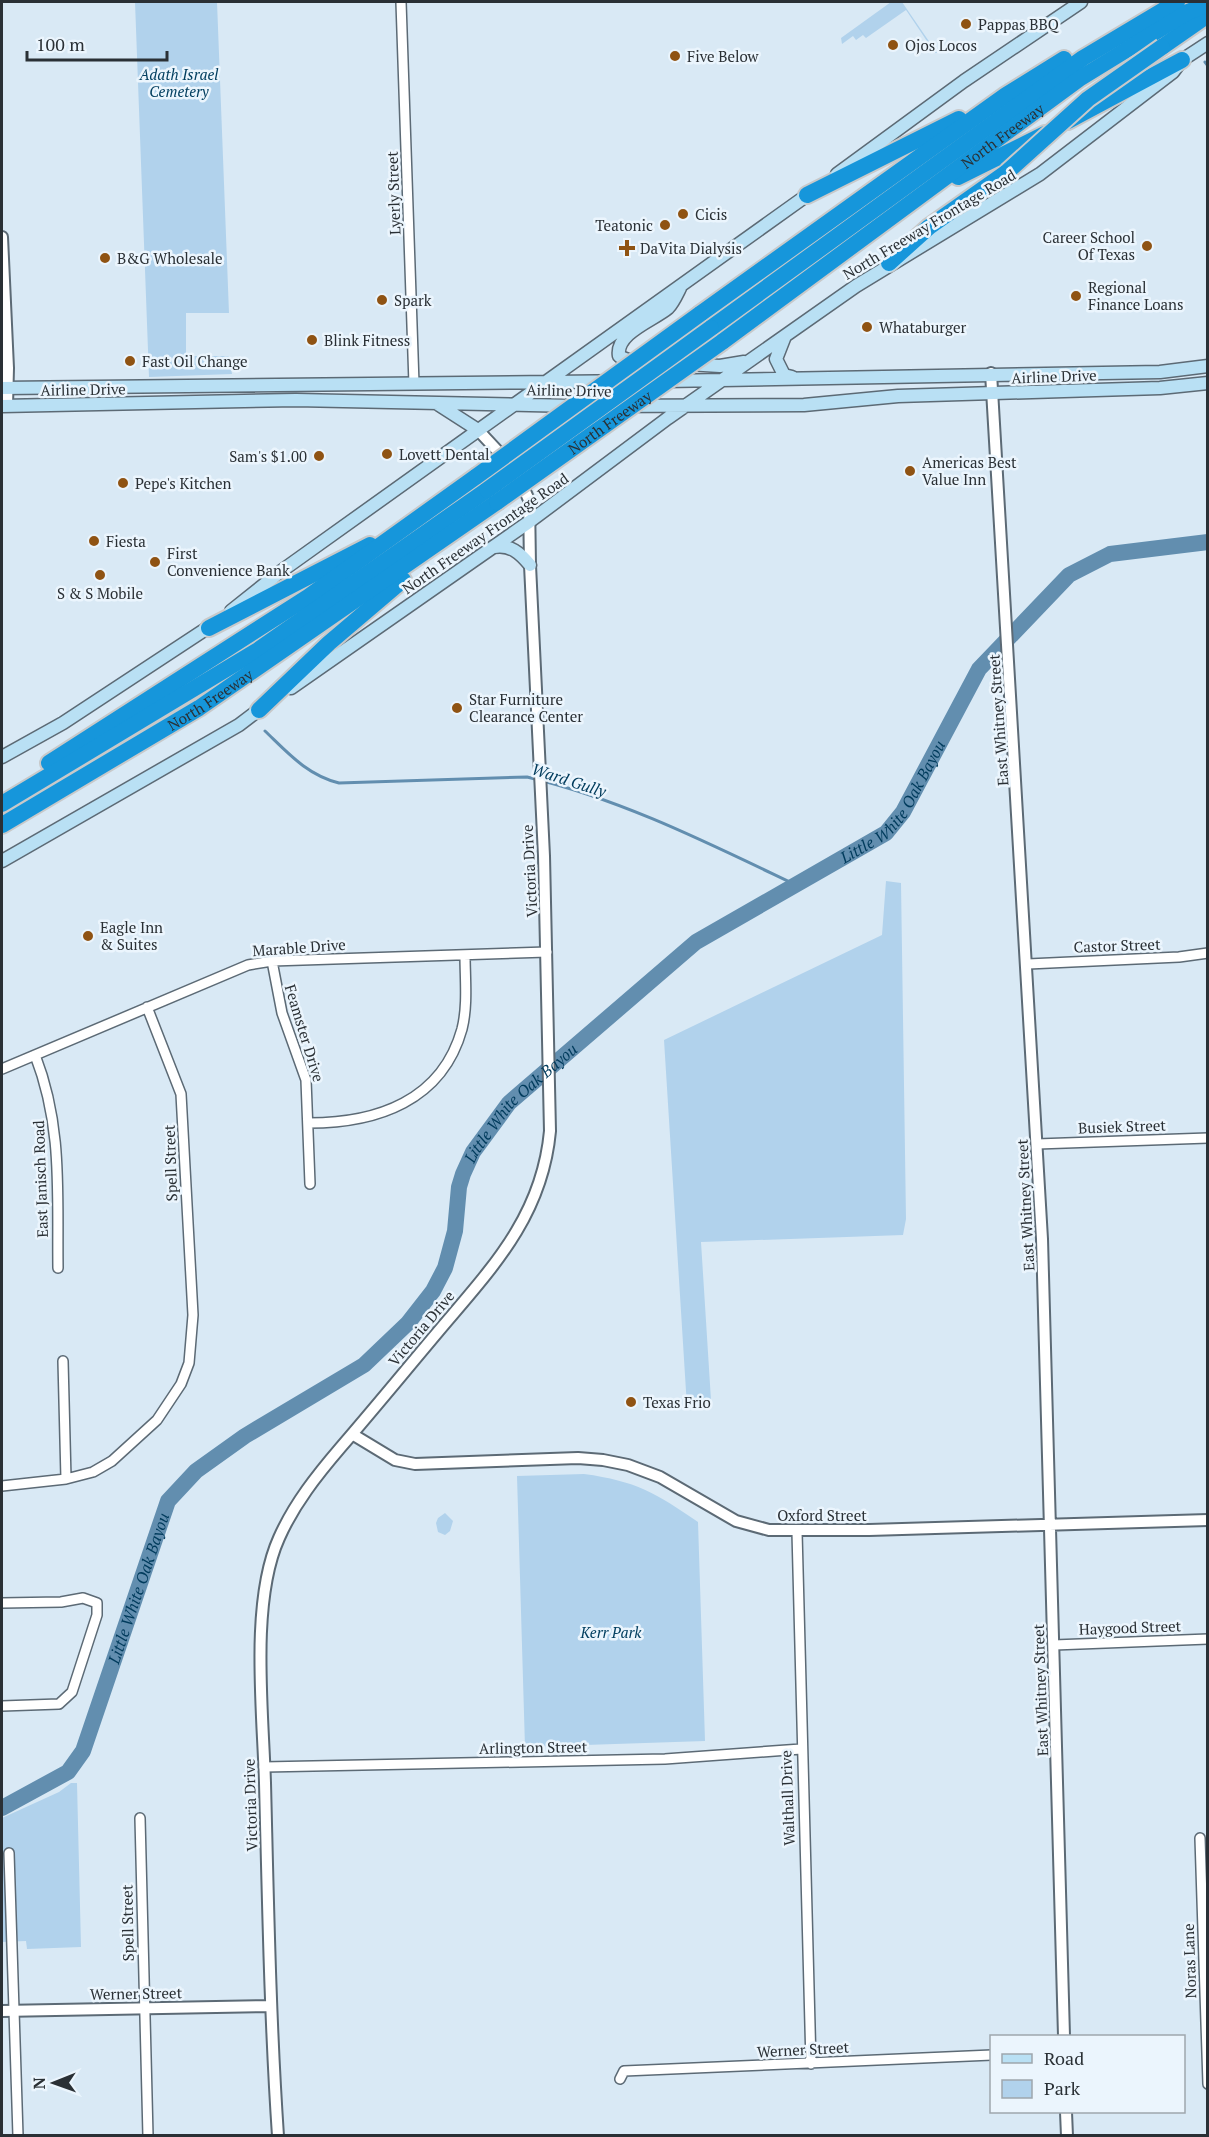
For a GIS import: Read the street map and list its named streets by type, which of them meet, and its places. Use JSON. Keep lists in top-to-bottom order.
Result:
{
  "streets": {
    "highway": ["North Freeway"],
    "main road": ["North Freeway Frontage Road", "Airline Drive"],
    "street": [
      "Lyerly Street",
      "East Whitney Street",
      "Victoria Drive",
      "Castor Street",
      "Marable Drive",
      "Feamster Drive",
      "Busiek Street",
      "Spell Street",
      "East Janisch Road",
      "Oxford Street",
      "Haygood Street",
      "Arlington Street",
      "Walthall Drive",
      "Noras Lane",
      "Werner Street"
    ]
  },
  "crossings": [
    ["Lyerly Street", "Airline Drive"],
    ["North Freeway Frontage Road", "Airline Drive"],
    ["North Freeway Frontage Road", "Victoria Drive"],
    ["Airline Drive", "East Whitney Street"],
    ["East Whitney Street", "Castor Street"],
    ["East Whitney Street", "Busiek Street"],
    ["East Whitney Street", "Oxford Street"],
    ["East Whitney Street", "Haygood Street"],
    ["Victoria Drive", "Marable Drive"],
    ["Victoria Drive", "Oxford Street"],
    ["Victoria Drive", "Arlington Street"],
    ["Victoria Drive", "Werner Street"],
    ["Marable Drive", "Feamster Drive"],
    ["Marable Drive", "Spell Street"],
    ["Marable Drive", "East Janisch Road"],
    ["Spell Street", "Werner Street"],
    ["Oxford Street", "Walthall Drive"],
    ["Arlington Street", "Walthall Drive"],
    ["Walthall Drive", "Werner Street"]
  ],
  "water": ["Ward Gully", "Little White Oak Bayou"],
  "parks": ["Adath Israel Cemetery", "Kerr Park"],
  "places": {
    "other": [
      "Pappas BBQ",
      "Ojos Locos",
      "Five Below",
      "Cicis",
      "Teatonic",
      "Career School Of Texas",
      "B&G Wholesale",
      "Regional Finance Loans",
      "Spark",
      "Whataburger",
      "Blink Fitness",
      "Fast Oil Change",
      "Lovett Dental",
      "Sam's $1.00",
      "Americas Best Value Inn",
      "Pepe's Kitchen",
      "Fiesta",
      "First Convenience Bank",
      "S & S Mobile",
      "Star Furniture Clearance Center",
      "Eagle Inn & Suites",
      "Texas Frio"
    ],
    "health": ["DaVita Dialysis"]
  },
  "legend": ["Road", "Park"],
  "scale_bar": "100 m",
  "north": "left"
}
